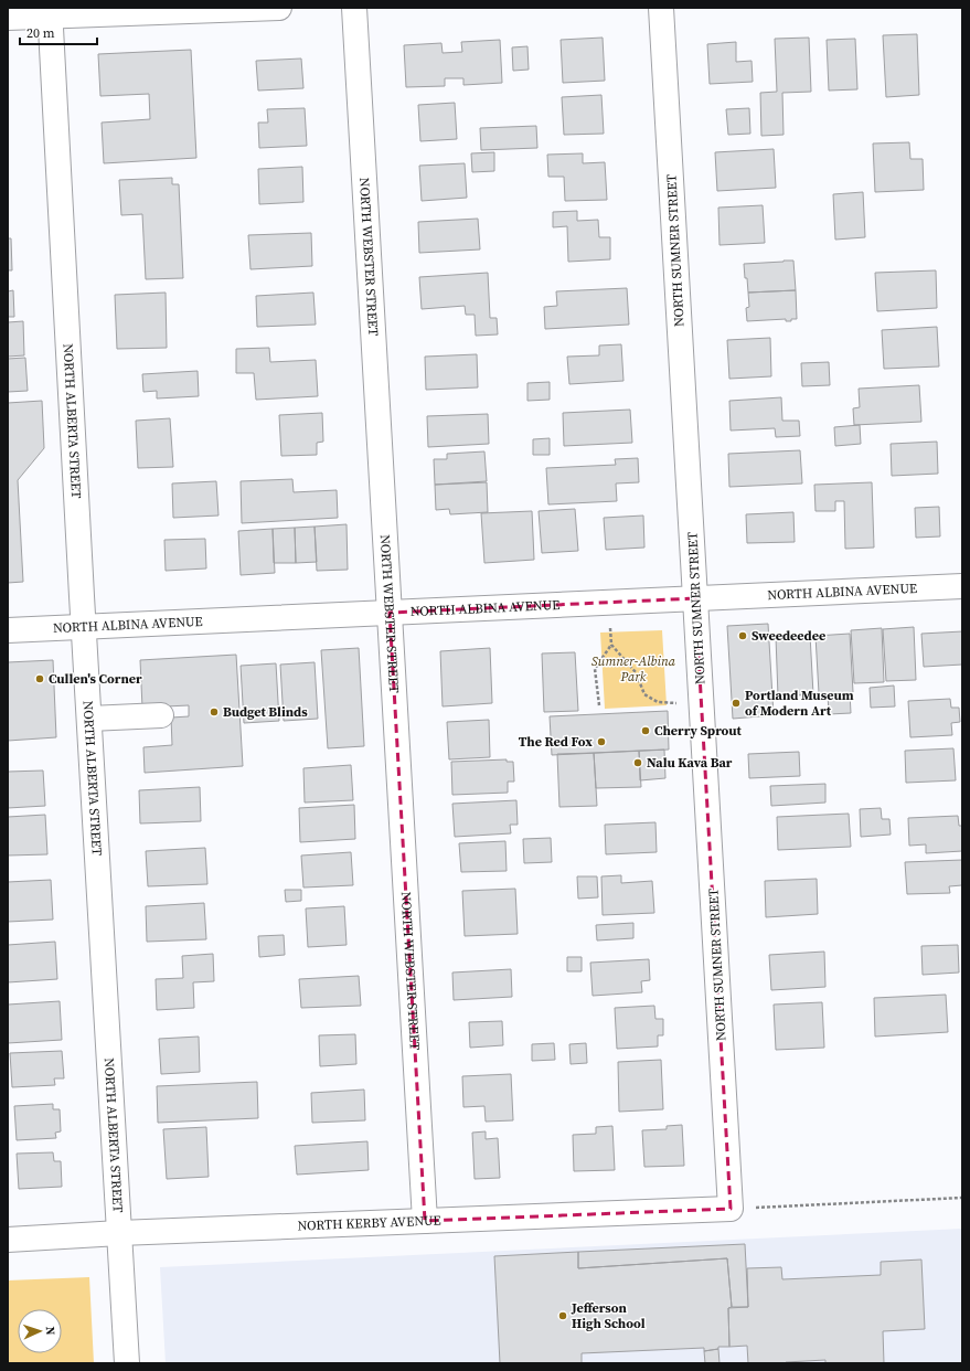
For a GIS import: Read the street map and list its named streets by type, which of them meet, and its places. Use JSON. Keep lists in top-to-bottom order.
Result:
{
  "streets": {
    "street": [
      "NORTH SUMNER STREET",
      "NORTH WEBSTER STREET",
      "NORTH ALBERTA STREET",
      "NORTH ALBINA AVENUE",
      "NORTH KERBY AVENUE"
    ]
  },
  "crossings": [
    ["NORTH SUMNER STREET", "NORTH ALBINA AVENUE"],
    ["NORTH SUMNER STREET", "NORTH KERBY AVENUE"],
    ["NORTH WEBSTER STREET", "NORTH ALBINA AVENUE"],
    ["NORTH WEBSTER STREET", "NORTH KERBY AVENUE"],
    ["NORTH ALBERTA STREET", "NORTH ALBINA AVENUE"],
    ["NORTH ALBERTA STREET", "NORTH KERBY AVENUE"]
  ],
  "parks": ["Sumner-Albina Park"],
  "places": [
    "Sweedeedee",
    "Cullen's Corner",
    "Portland Museum of Modern Art",
    "Budget Blinds",
    "Cherry Sprout",
    "The Red Fox",
    "Nalu Kava Bar",
    "Jefferson High School"
  ],
  "scale_bar": "20 m",
  "north": "right"
}
